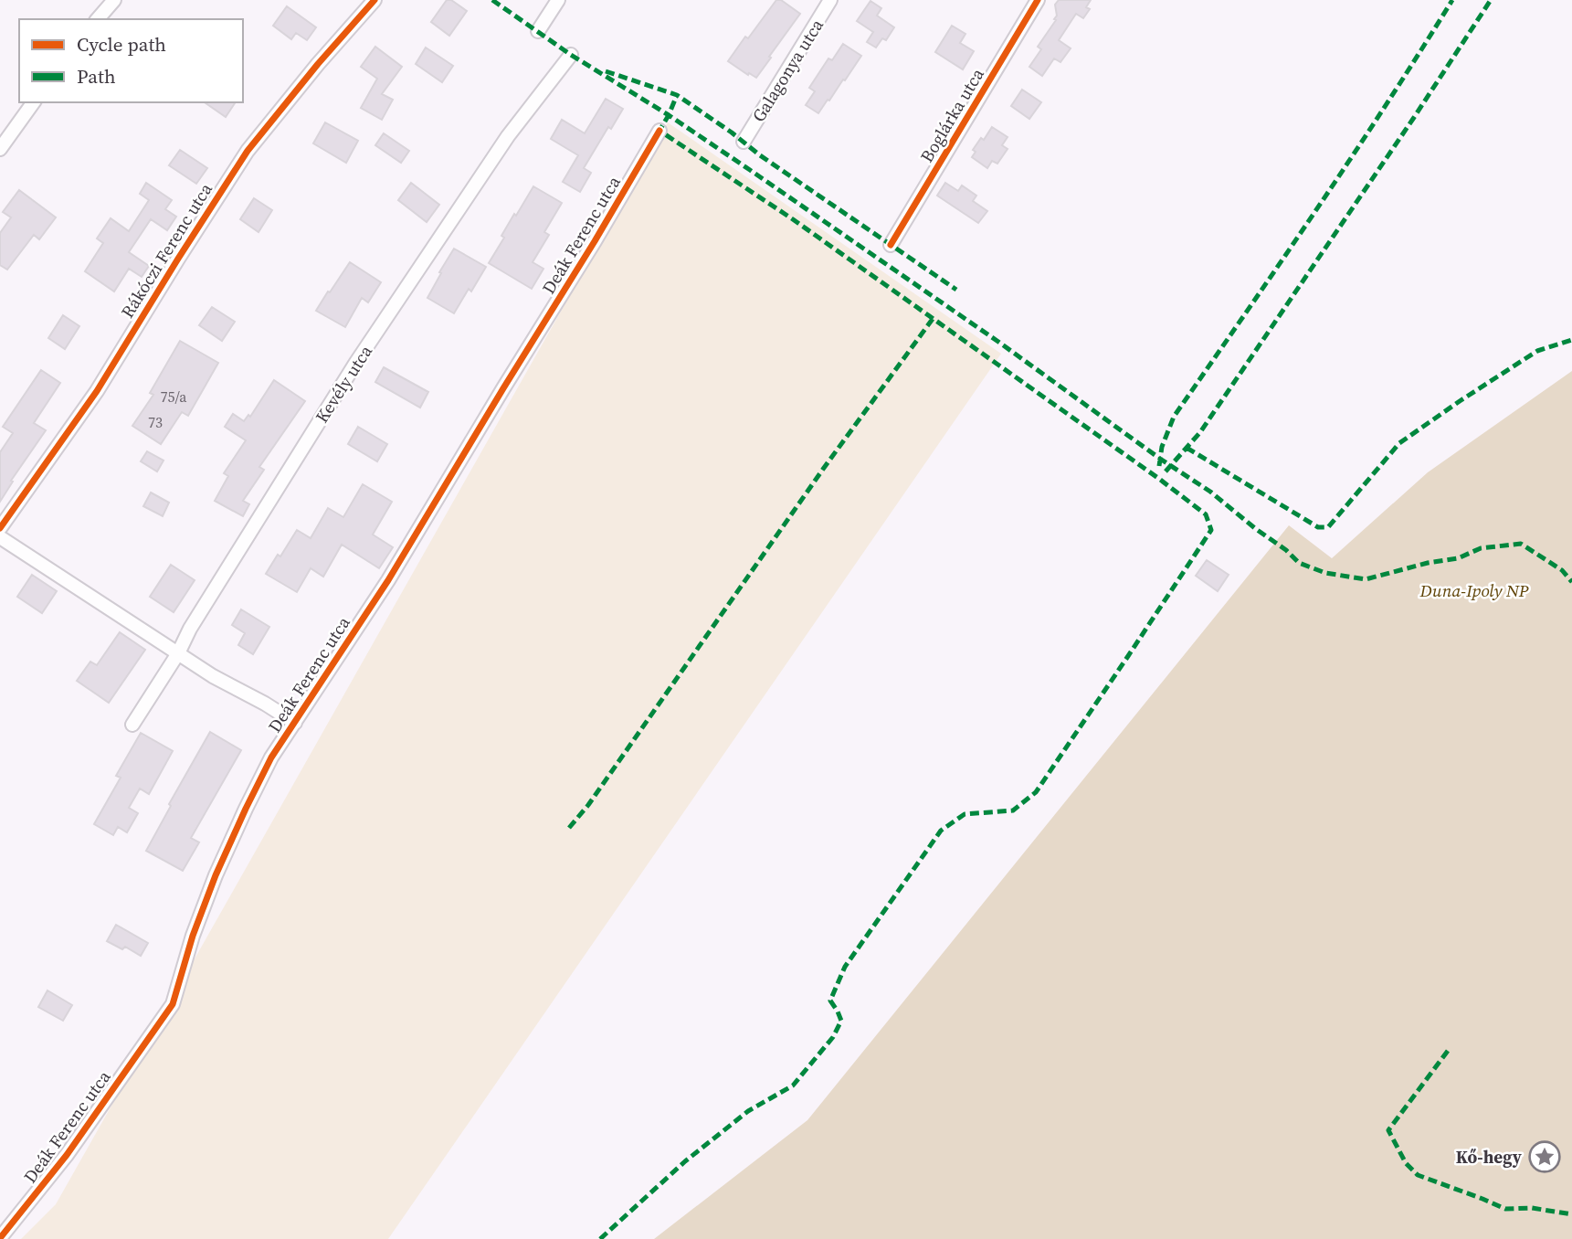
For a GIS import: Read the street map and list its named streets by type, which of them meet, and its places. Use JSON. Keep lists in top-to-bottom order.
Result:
{
  "streets": {
    "street": [
      "Galagonya utca",
      "Boglárka utca",
      "Deák Ferenc utca",
      "Rákóczi Ferenc utca",
      "Kevély utca"
    ]
  },
  "parks": ["Duna-Ipoly NP"],
  "places": {
    "place": ["Kő-hegy"]
  },
  "house_numbers": ["75/a", "73"],
  "legend": ["Cycle path", "Path"]
}
